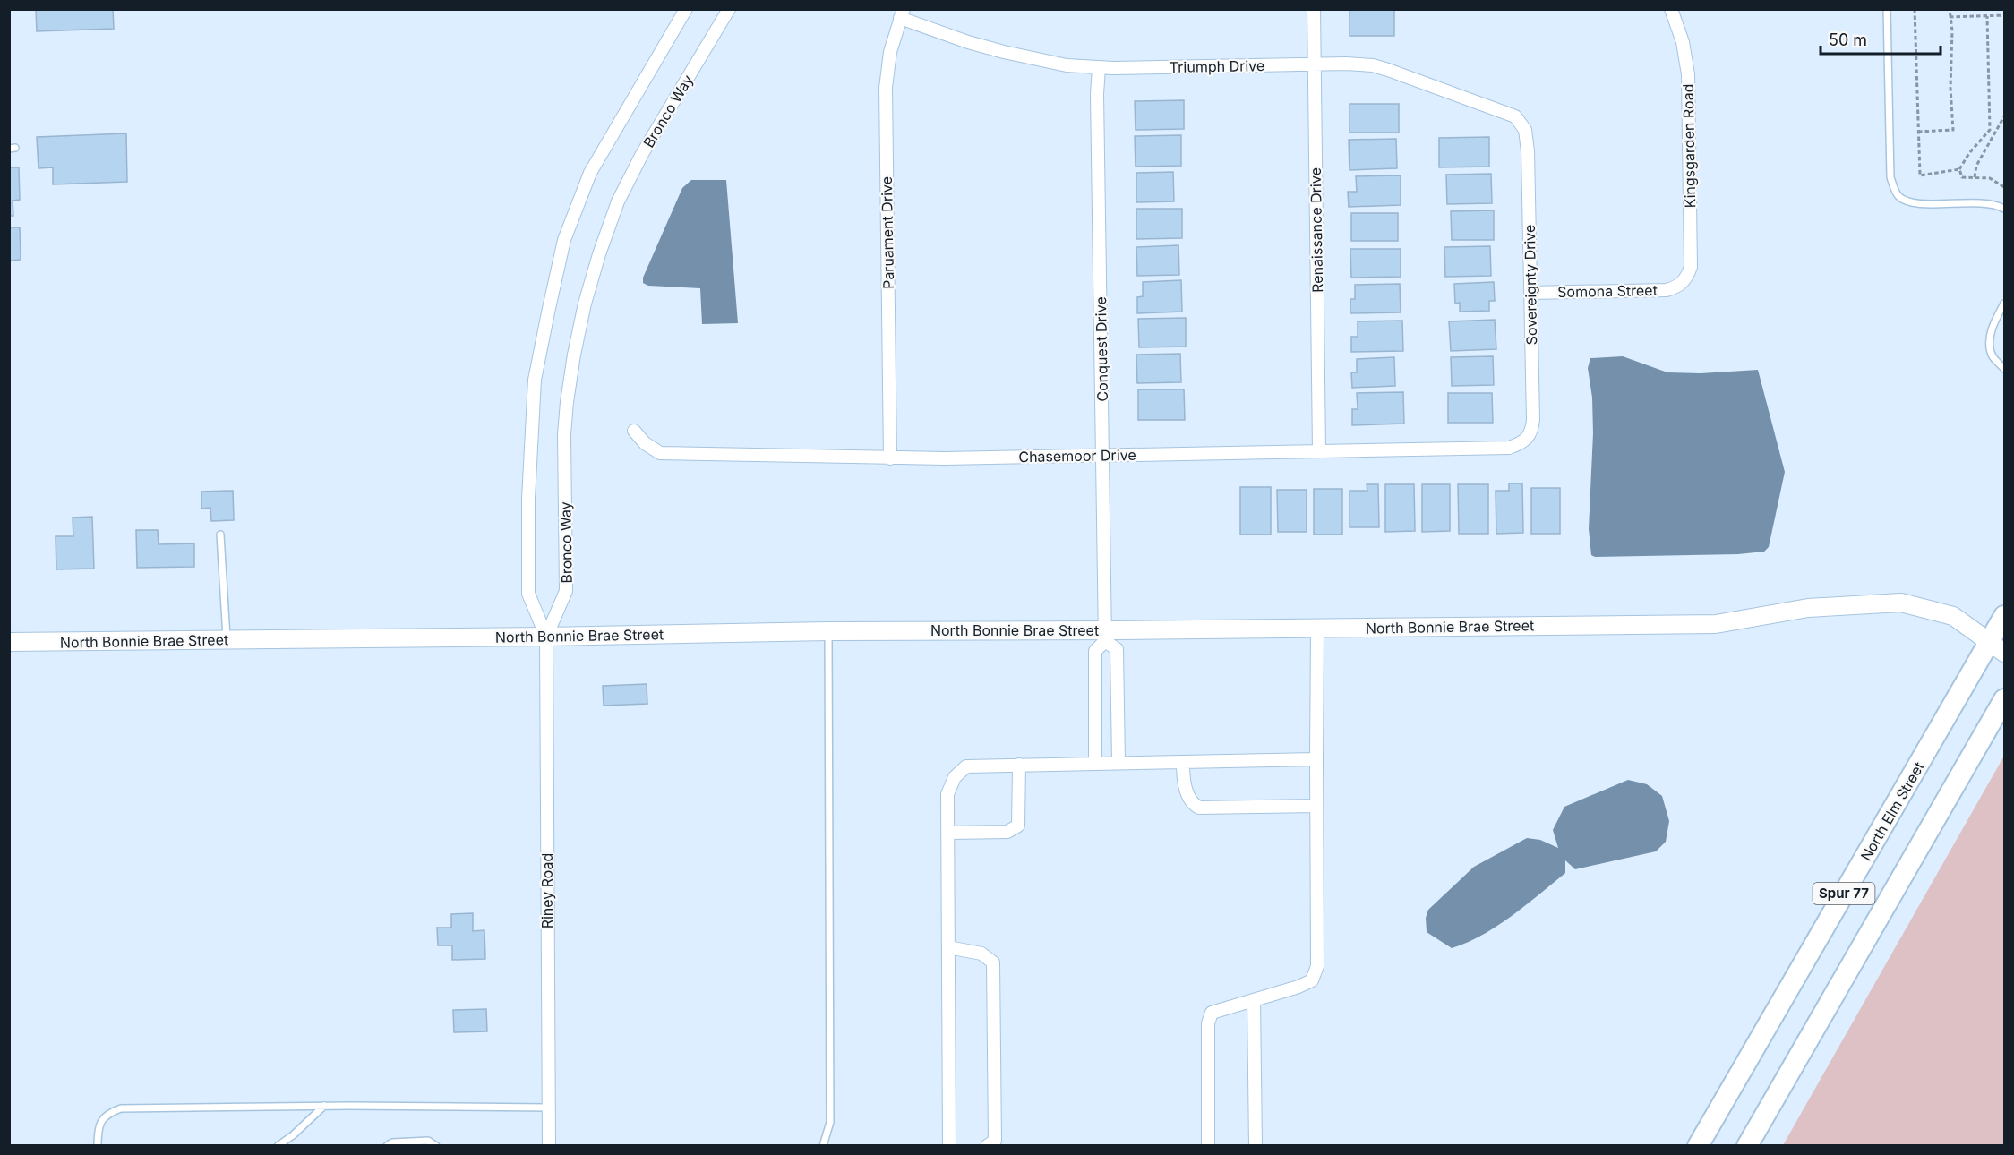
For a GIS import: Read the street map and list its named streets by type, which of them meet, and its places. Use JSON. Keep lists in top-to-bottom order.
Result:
{
  "streets": {
    "main road": ["North Bonnie Brae Street", "North Elm Street", "Spur 77"],
    "street": [
      "Triumph Drive",
      "Bronco Way",
      "Kingsgarden Road",
      "Renaissance Drive",
      "Paruament Drive",
      "Sovereignty Drive",
      "Somona Street",
      "Conquest Drive",
      "Chasemoor Drive",
      "Riney Road"
    ]
  },
  "crossings": [
    ["Triumph Drive", "Renaissance Drive"],
    ["Triumph Drive", "Paruament Drive"],
    ["Triumph Drive", "Sovereignty Drive"],
    ["Triumph Drive", "Conquest Drive"],
    ["Bronco Way", "North Bonnie Brae Street"],
    ["Bronco Way", "Riney Road"],
    ["Kingsgarden Road", "Somona Street"],
    ["Renaissance Drive", "Chasemoor Drive"],
    ["Paruament Drive", "Chasemoor Drive"],
    ["Sovereignty Drive", "Somona Street"],
    ["Sovereignty Drive", "Chasemoor Drive"],
    ["Conquest Drive", "Chasemoor Drive"],
    ["Conquest Drive", "North Bonnie Brae Street"],
    ["North Bonnie Brae Street", "North Elm Street"],
    ["North Bonnie Brae Street", "Riney Road"]
  ],
  "scale_bar": "50 m"
}
